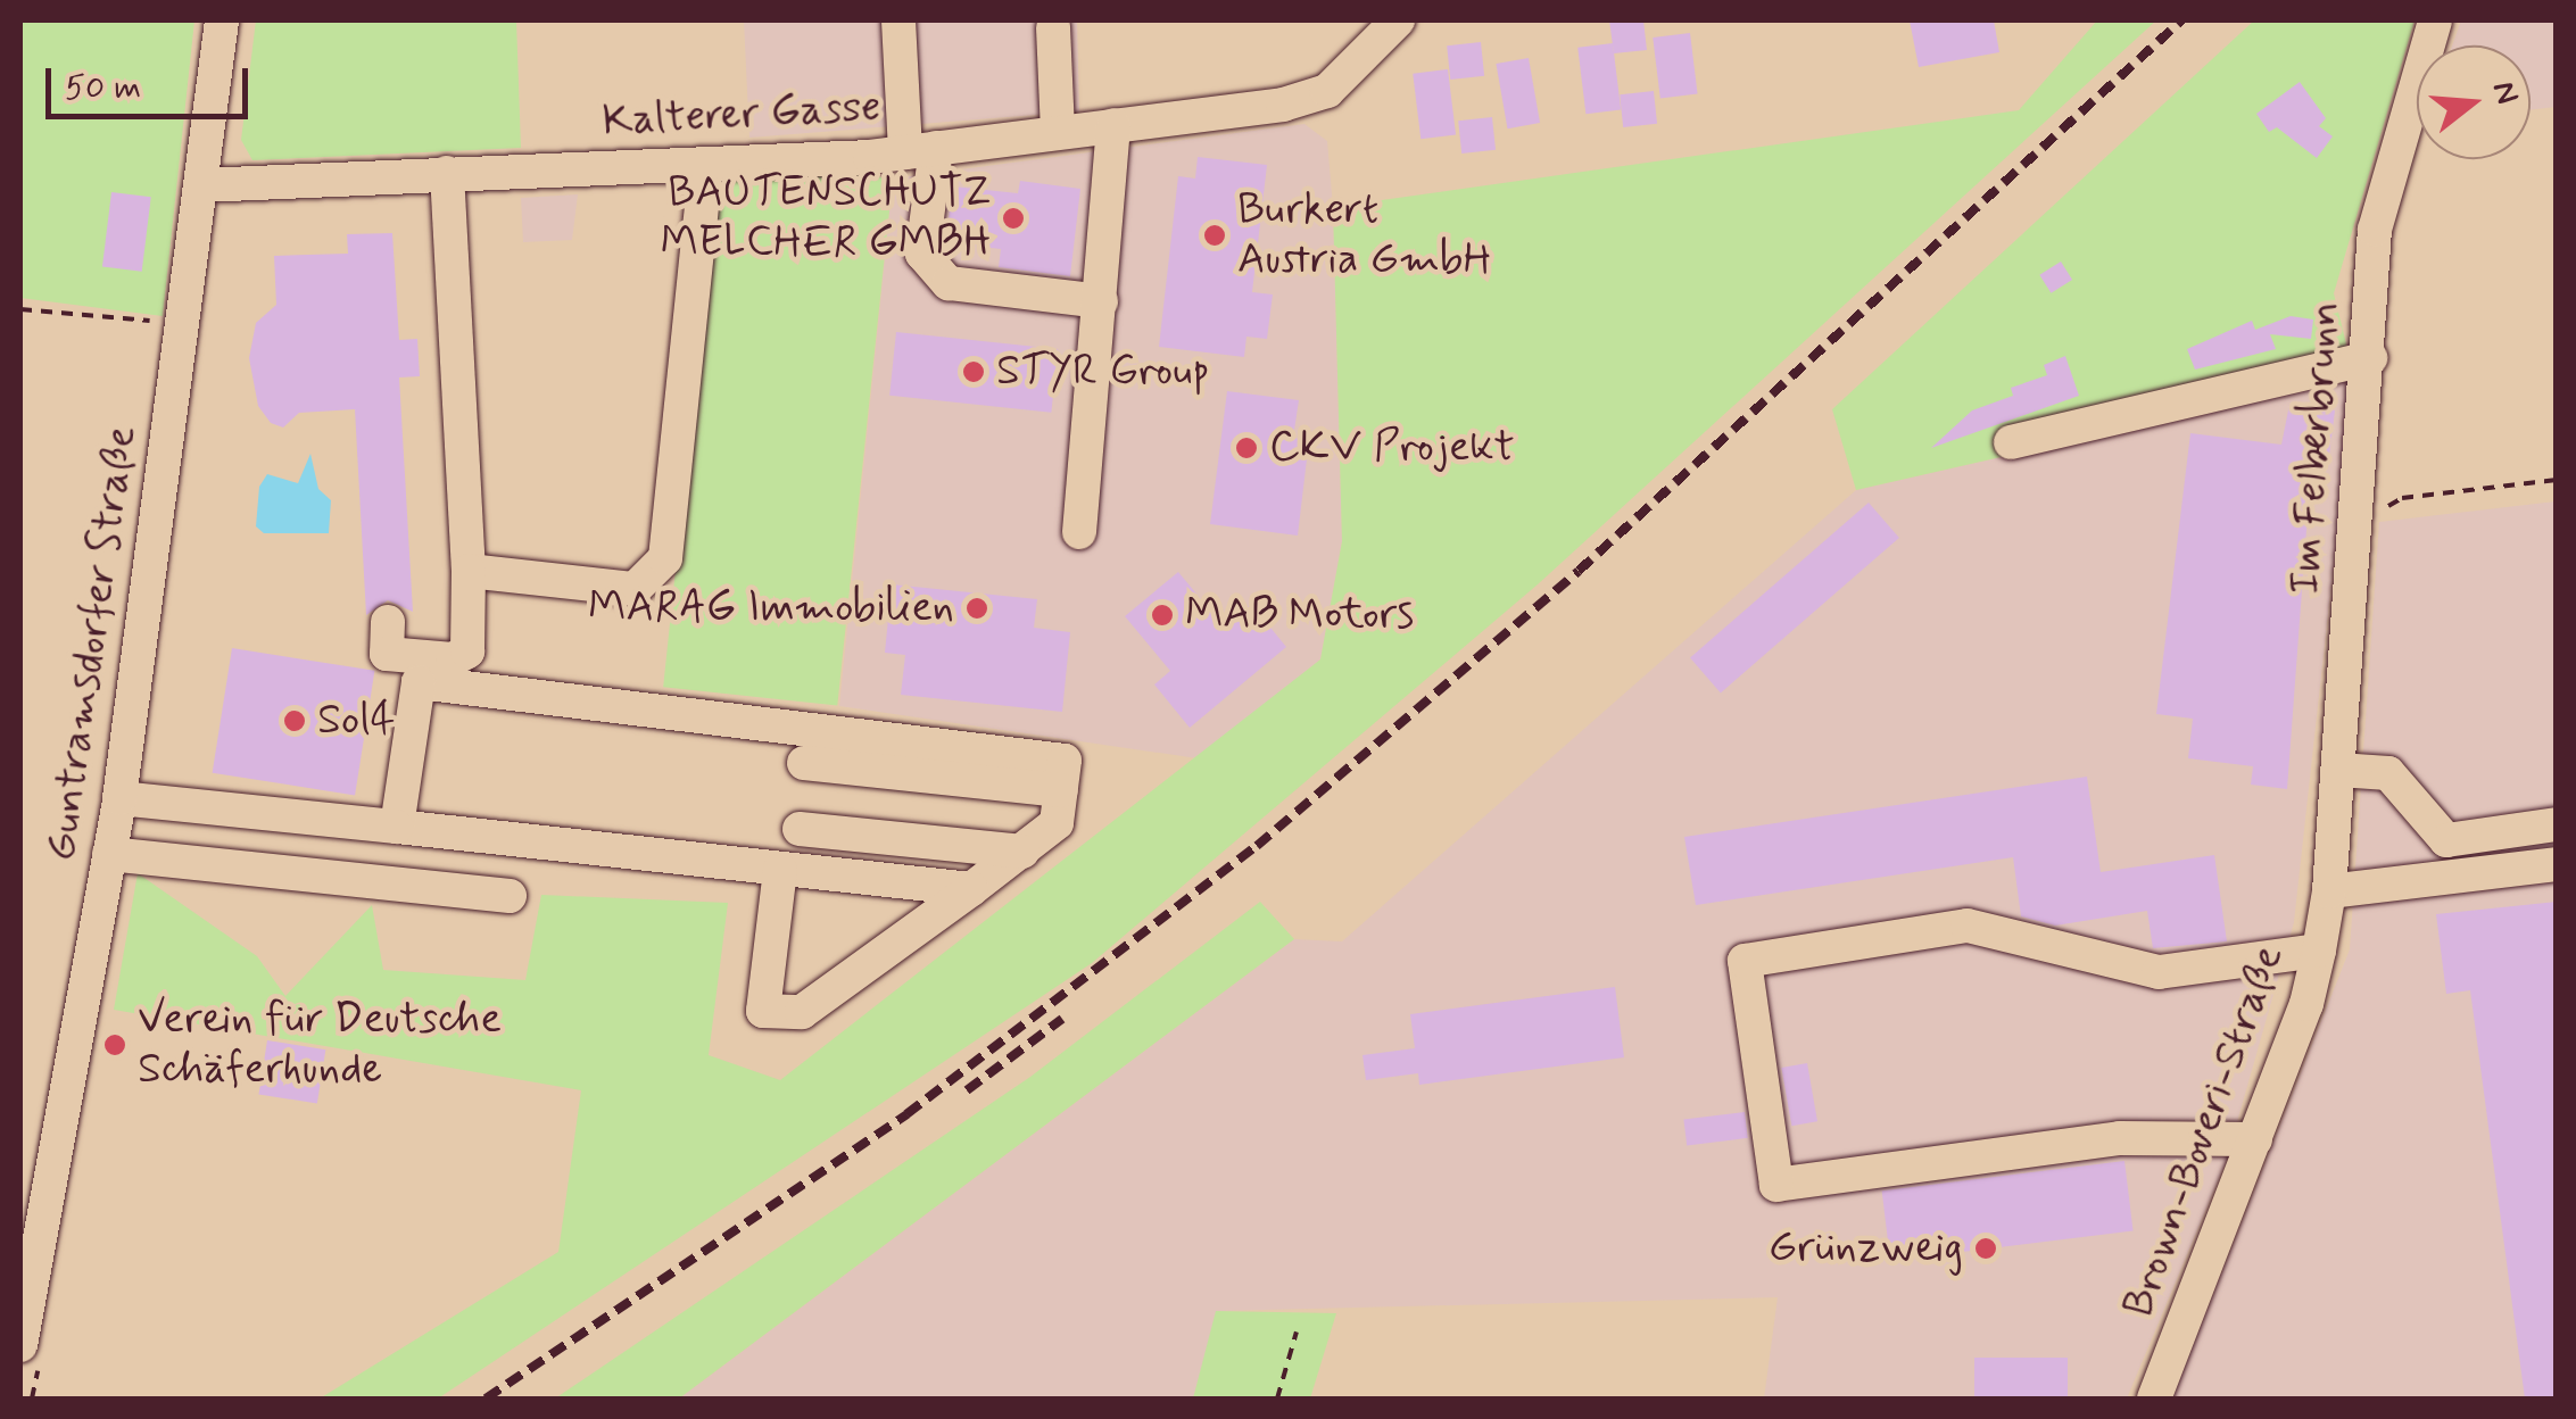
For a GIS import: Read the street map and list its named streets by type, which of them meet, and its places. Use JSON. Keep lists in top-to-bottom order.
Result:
{
  "streets": {
    "street": [
      "Kalterer Gasse",
      "Im Felberbrunn",
      "Guntramsdorfer Straße",
      "Brown-Boveri-Straße"
    ]
  },
  "crossings": [
    ["Kalterer Gasse", "Guntramsdorfer Straße"],
    ["Im Felberbrunn", "Brown-Boveri-Straße"]
  ],
  "places": [
    "BAUTENSCHUTZ MELCHER GMBH",
    "Burkert Austria GmbH",
    "STYR Group",
    "CKV Projekt",
    "MARAG Immobilien",
    "MAB Motors",
    "Sol4",
    "Verein für Deutsche Schäferhunde",
    "Grünzweig"
  ],
  "scale_bar": "50 m",
  "north": "right"
}
